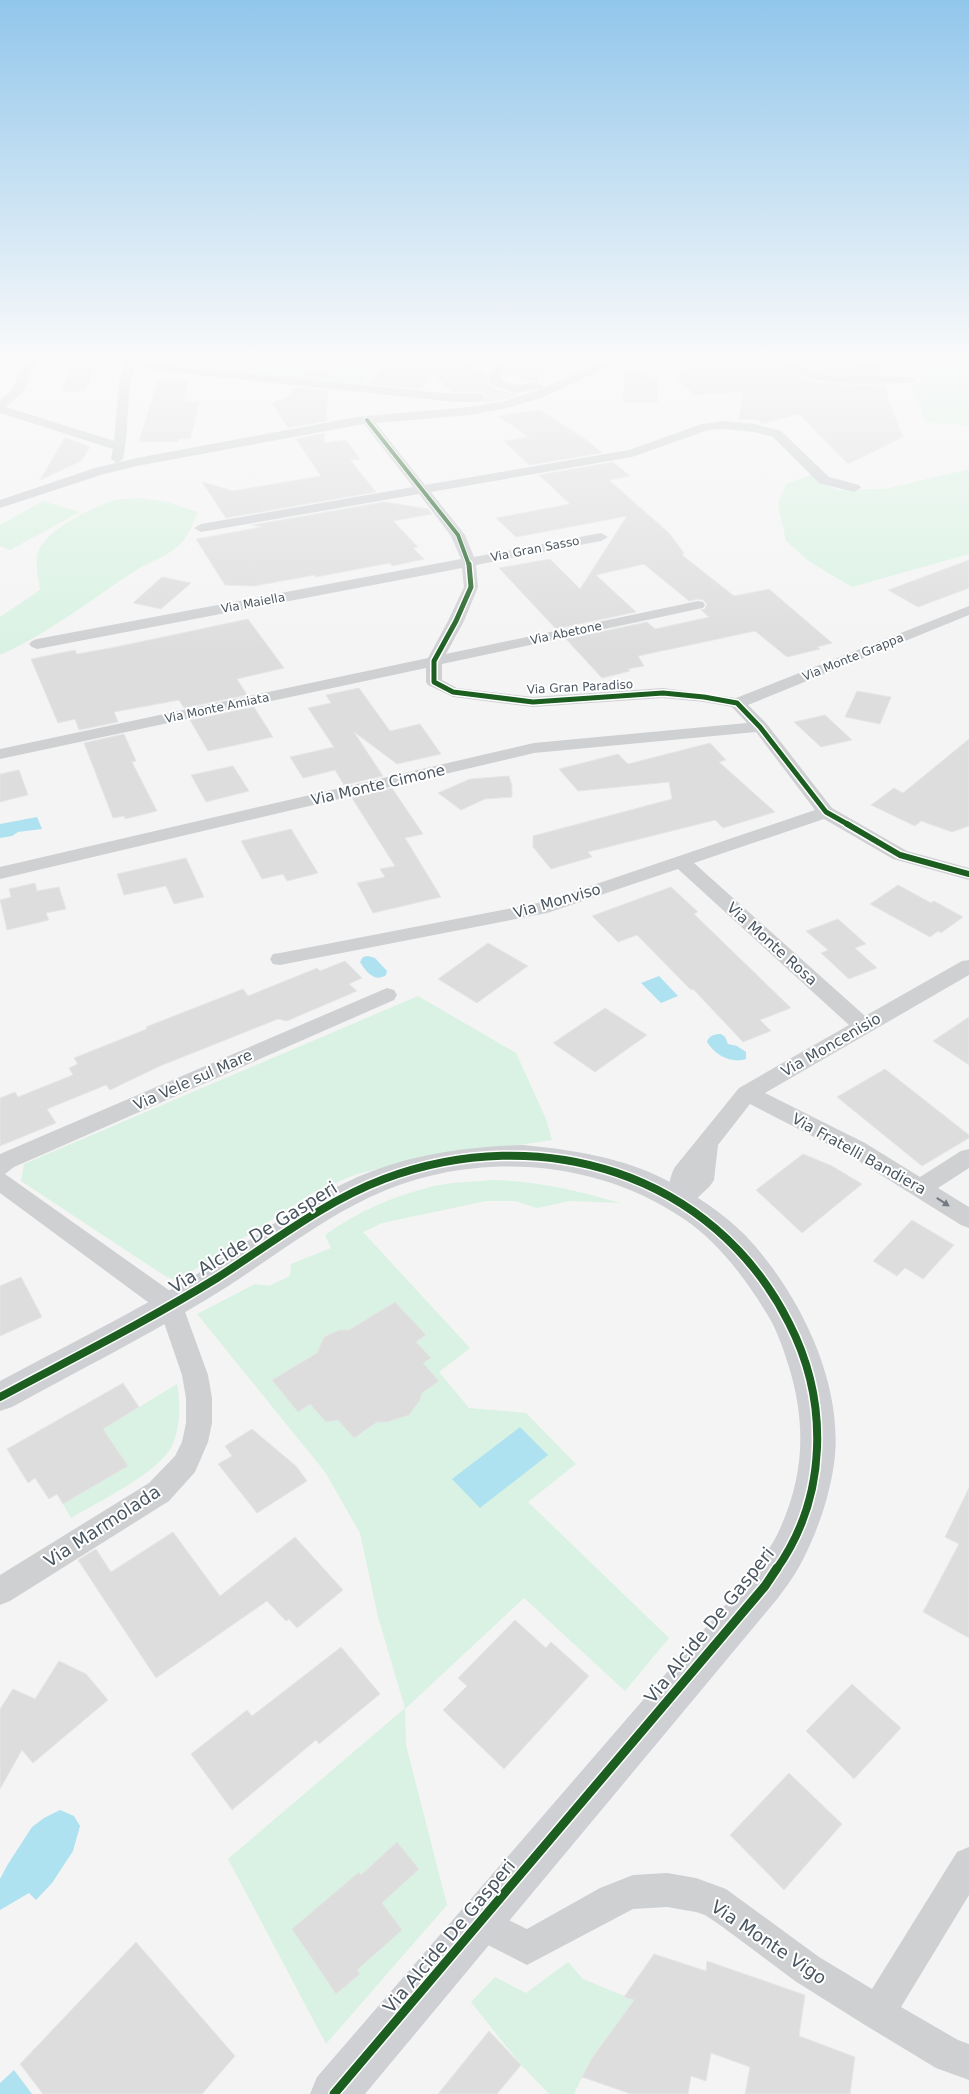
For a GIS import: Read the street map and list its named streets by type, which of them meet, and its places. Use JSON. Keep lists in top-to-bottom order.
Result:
{
  "streets": {
    "street": [
      "Via Gran Sasso",
      "Via Maiella",
      "Via Abetone",
      "Via Monte Grappa",
      "Via Gran Paradiso",
      "Via Monte Amiata",
      "Via Monte Cimone",
      "Via Monviso",
      "Via Monte Rosa",
      "Via Moncenisio",
      "Via Vele sul Mare",
      "Via Fratelli Bandiera",
      "Via Alcide De Gasperi",
      "Via Marmolada",
      "Via Monte Vigo"
    ]
  },
  "crossings": [
    ["Via Gran Sasso", "Via Maiella"],
    ["Via Abetone", "Via Gran Paradiso"],
    ["Via Abetone", "Via Monte Amiata"],
    ["Via Monte Grappa", "Via Gran Paradiso"],
    ["Via Gran Paradiso", "Via Monte Amiata"],
    ["Via Monviso", "Via Monte Rosa"],
    ["Via Monte Rosa", "Via Moncenisio"],
    ["Via Moncenisio", "Via Fratelli Bandiera"],
    ["Via Moncenisio", "Via Alcide De Gasperi"],
    ["Via Alcide De Gasperi", "Via Marmolada"],
    ["Via Alcide De Gasperi", "Via Monte Vigo"]
  ]
}
